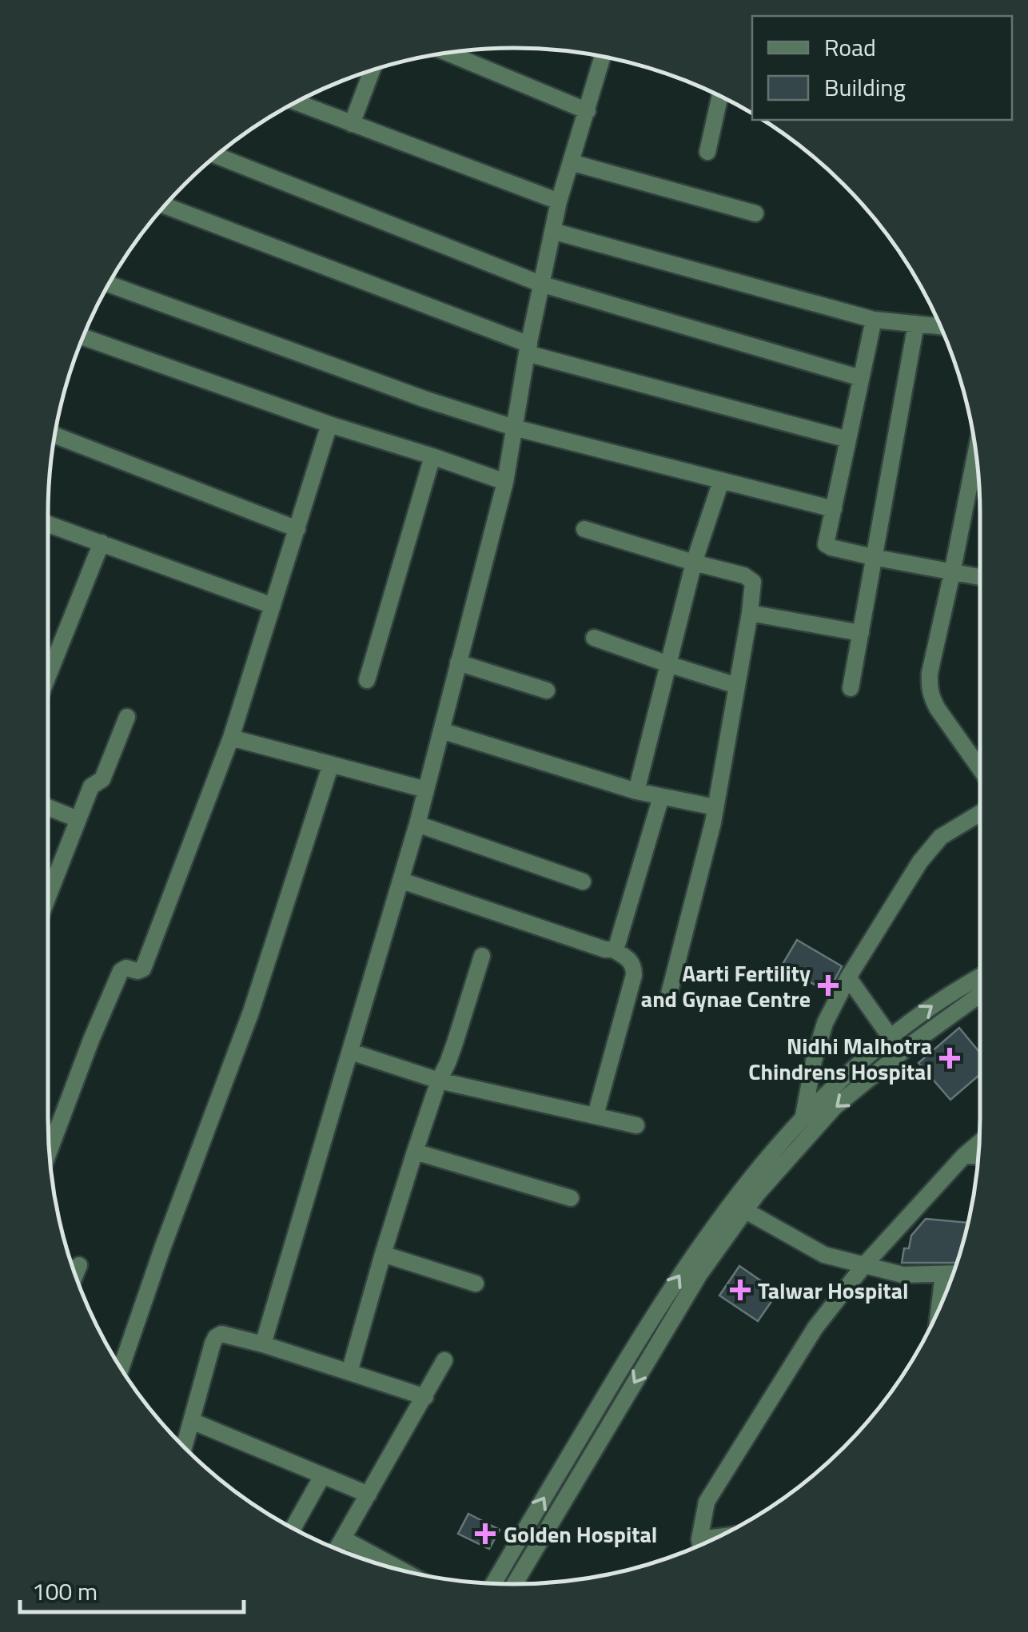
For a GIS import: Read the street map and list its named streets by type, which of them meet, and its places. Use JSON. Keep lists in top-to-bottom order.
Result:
{
  "places": {
    "health": [
      "Aarti Fertility and Gynae Centre",
      "Nidhi Malhotra Chindrens Hospital",
      "Talwar Hospital",
      "Golden Hospital"
    ]
  },
  "legend": ["Road", "Building"],
  "scale_bar": "100 m"
}
